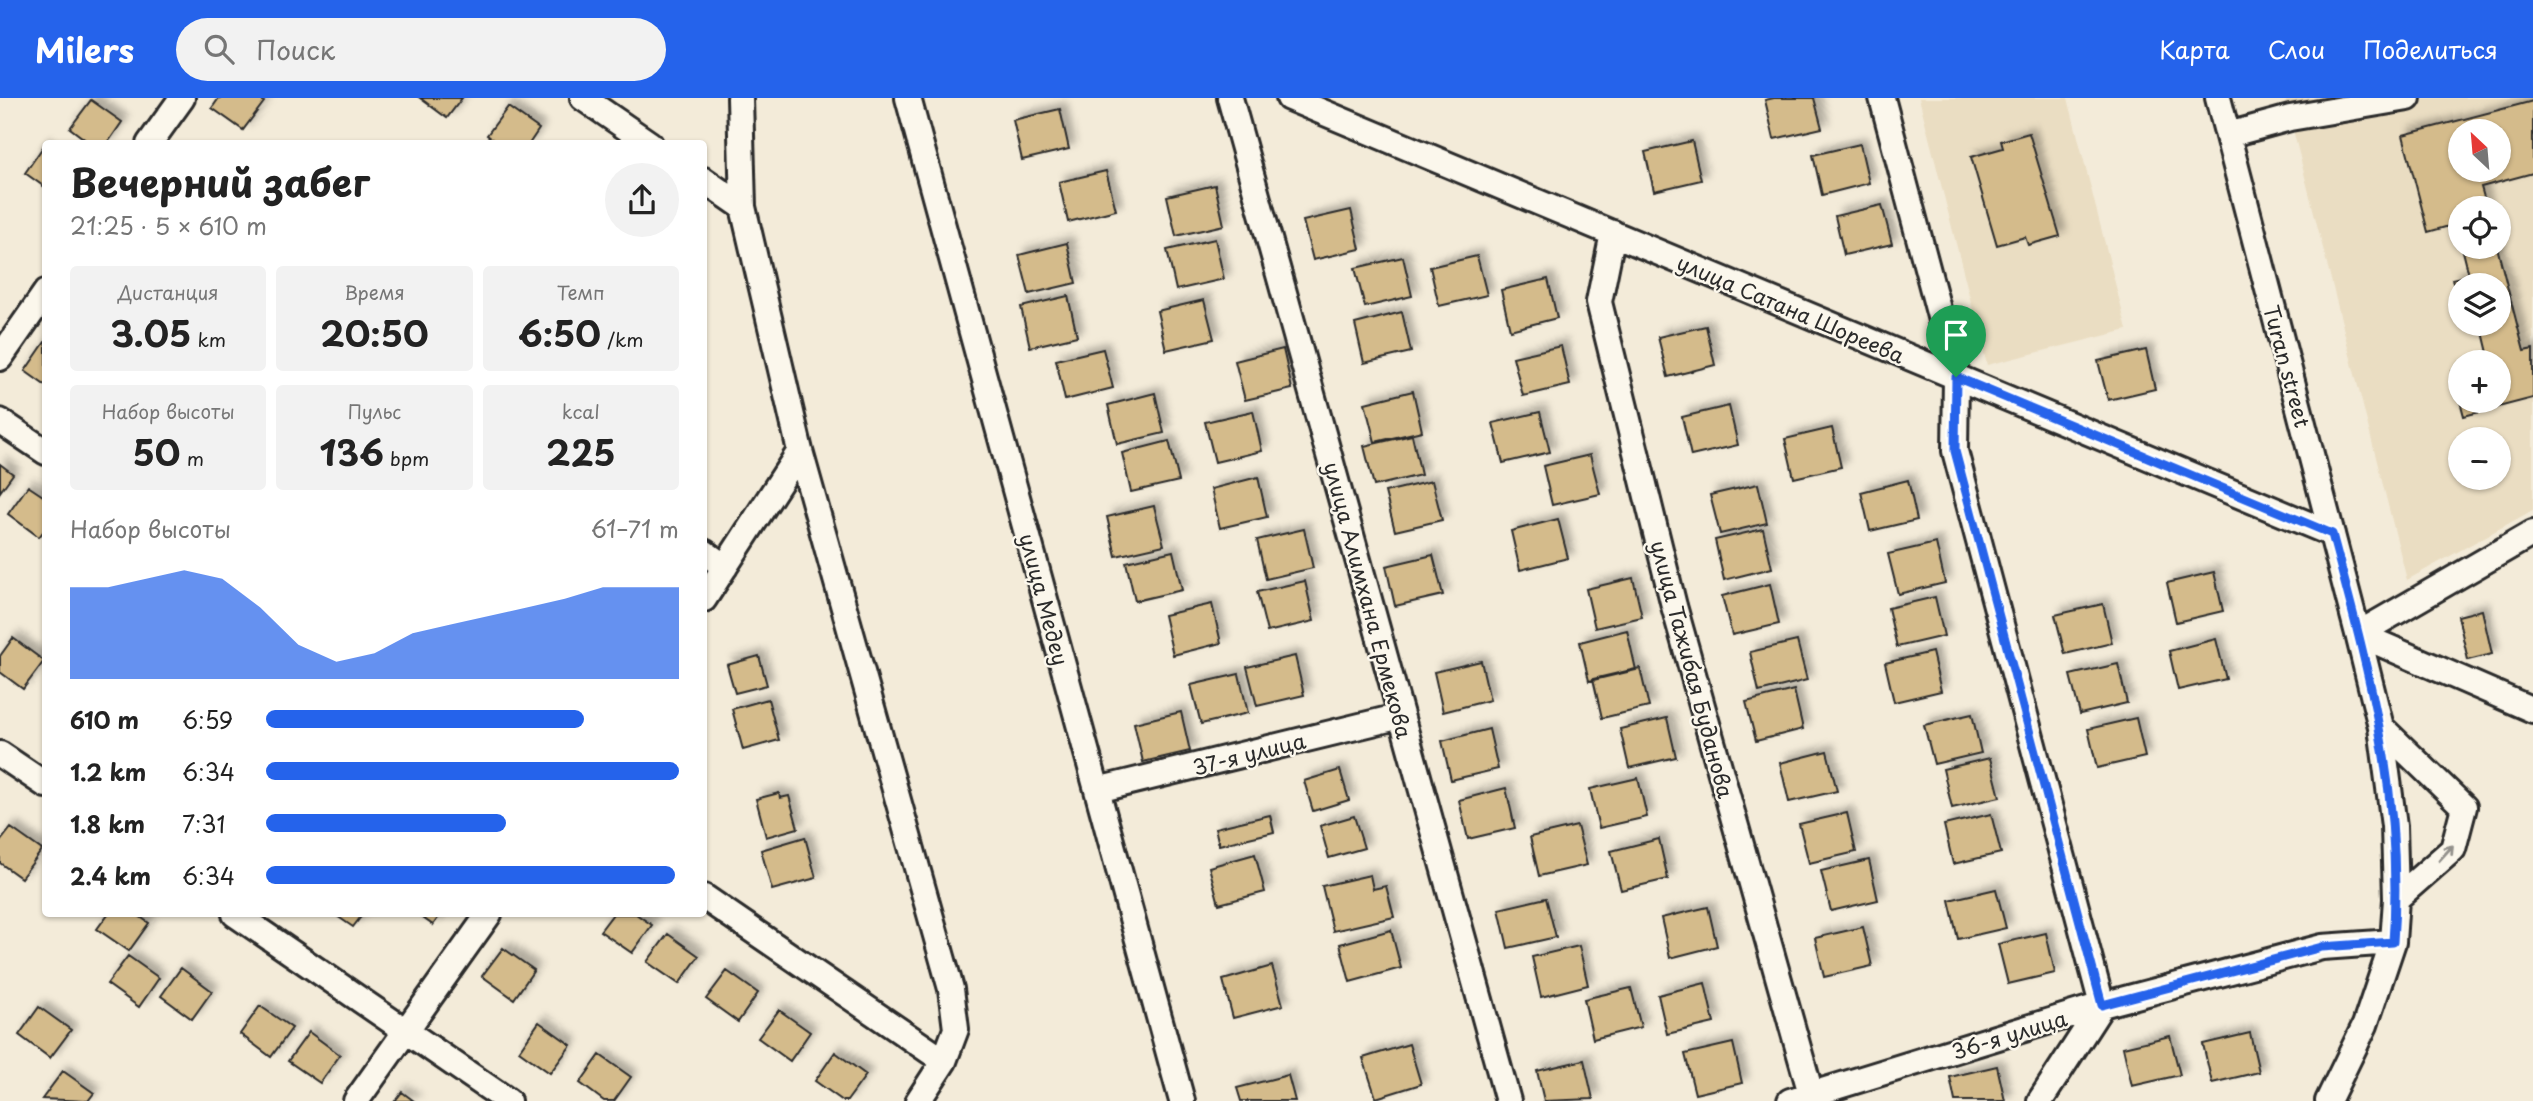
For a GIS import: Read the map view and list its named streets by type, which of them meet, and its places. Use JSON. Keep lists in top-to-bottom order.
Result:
{
  "streets": {
    "street": [
      "улица Сатана Шореева",
      "Turan street",
      "улица Медеу",
      "улица Алимхана Ермекова",
      "улица Тажибая Буданова",
      "37-я улица",
      "36-я улица"
    ]
  },
  "crossings": [
    ["улица Сатана Шореева", "Turan street"],
    ["улица Сатана Шореева", "улица Тажибая Буданова"],
    ["Turan street", "36-я улица"],
    ["улица Медеу", "37-я улица"],
    ["улица Алимхана Ермекова", "37-я улица"],
    ["улица Тажибая Буданова", "36-я улица"]
  ],
  "north": "top left",
  "page": {
    "header": "Milers",
    "search": "Поиск",
    "nav": ["Карта", "Слои", "Поделиться"],
    "map_buttons": ["+", "−"],
    "heading": ["Вечерний забег", "21:25 · 5 × 610 m"],
    "stats": [
      ["Дистанция", "3.05 km"],
      ["Время", "20:50"],
      ["Темп", "6:50 /km"],
      ["Набор высоты", "50 m"],
      ["Пульс", "136 bpm"],
      ["kcal", "225"]
    ],
    "chart": ["Набор высоты", "61–71 m"],
    "list": [
      {
        "name": "610 m",
        "note": "6:59"
      },
      {
        "name": "1.2 km",
        "note": "6:34"
      },
      {
        "name": "1.8 km",
        "note": "7:31"
      },
      {
        "name": "2.4 km",
        "note": "6:34"
      }
    ]
  }
}
